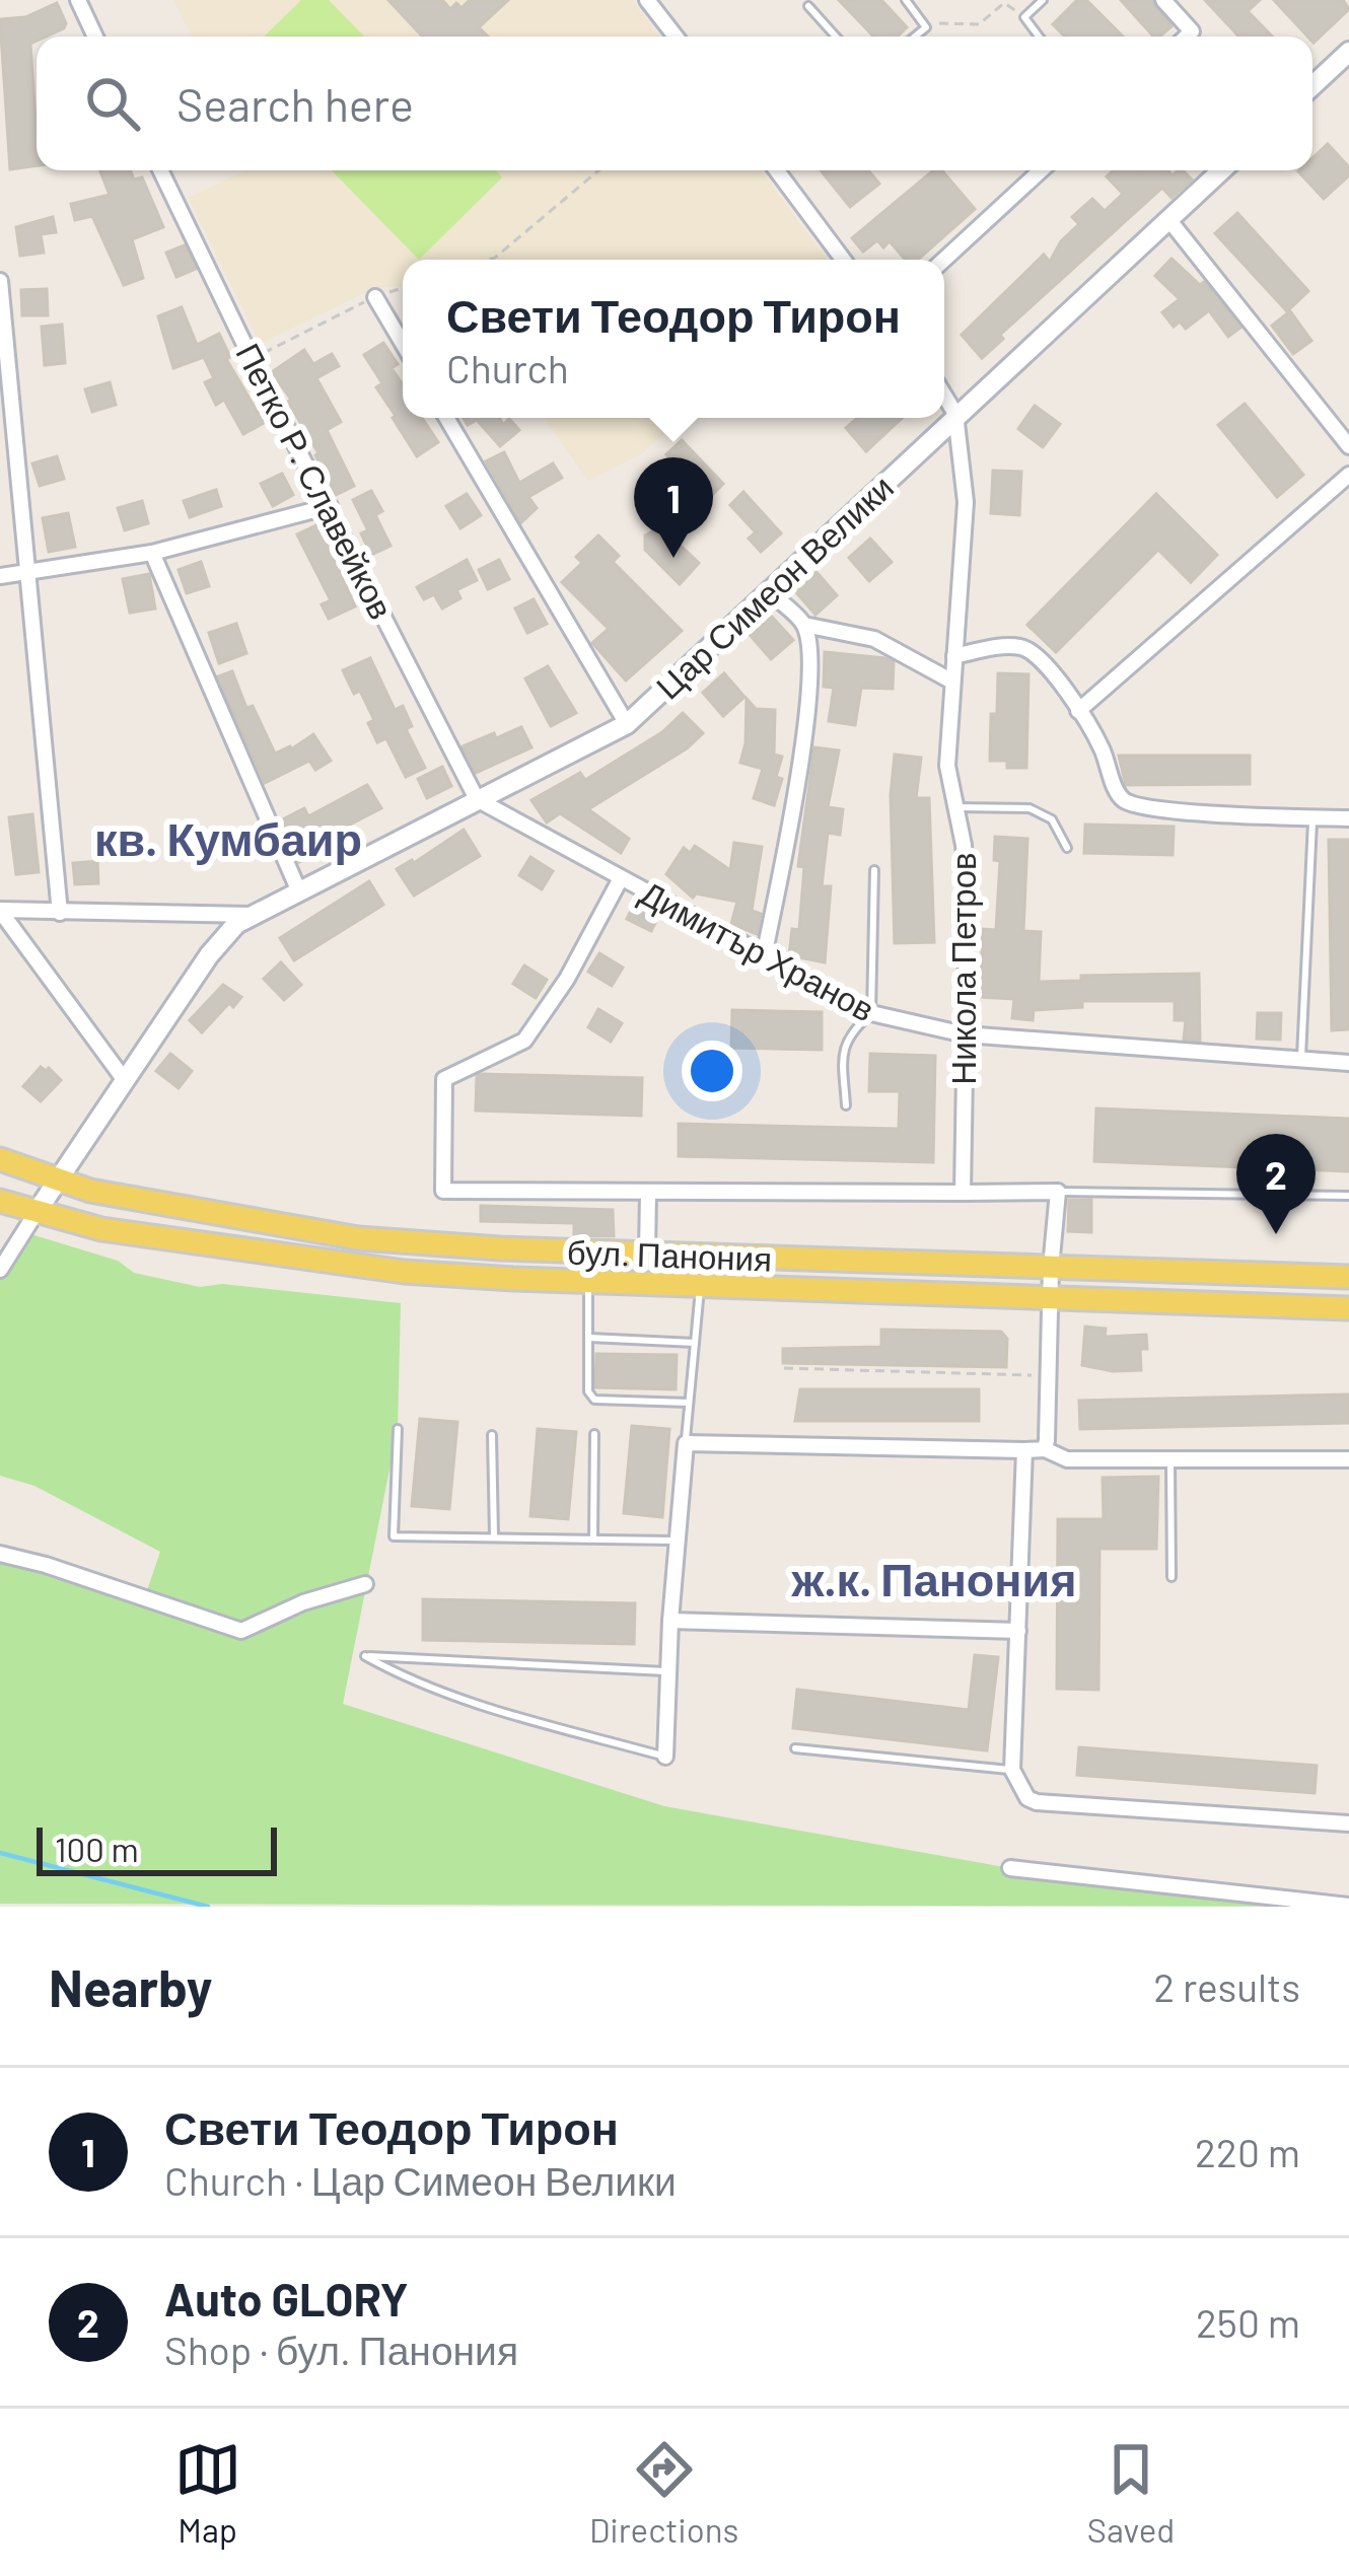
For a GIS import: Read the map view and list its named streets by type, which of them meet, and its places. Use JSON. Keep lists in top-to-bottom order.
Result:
{
  "streets": {
    "main road": ["Цар Симеон Велики", "бул. Панония"],
    "street": ["Петко Р. Славейков", "Димитър Хранов", "Никола Петров"]
  },
  "crossings": [
    ["Петко Р. Славейков", "Цар Симеон Велики"],
    ["Петко Р. Славейков", "Димитър Хранов"],
    ["Цар Симеон Велики", "Димитър Хранов"],
    ["Цар Симеон Велики", "Никола Петров"],
    ["Цар Симеон Велики", "бул. Панония"],
    ["Димитър Хранов", "Никола Петров"]
  ],
  "districts": ["кв. Кумбаир", "ж.к. Панония"],
  "scale_bar": "100 m",
  "page": {
    "search": "Search here",
    "popup": ["Свети Теодор Тирон", "Church"],
    "pins": ["1", "2"],
    "scale": "100 m",
    "heading": ["Nearby", "2 results"],
    "list": [
      {
        "mark": "1",
        "name": "Свети Теодор Тирон",
        "note": "Church · Цар Симеон Велики",
        "value": "220 m"
      },
      {
        "mark": "2",
        "name": "Auto GLORY",
        "note": "Shop · бул. Панония",
        "value": "250 m"
      }
    ],
    "nav": ["Map", "Directions", "Saved"]
  }
}
